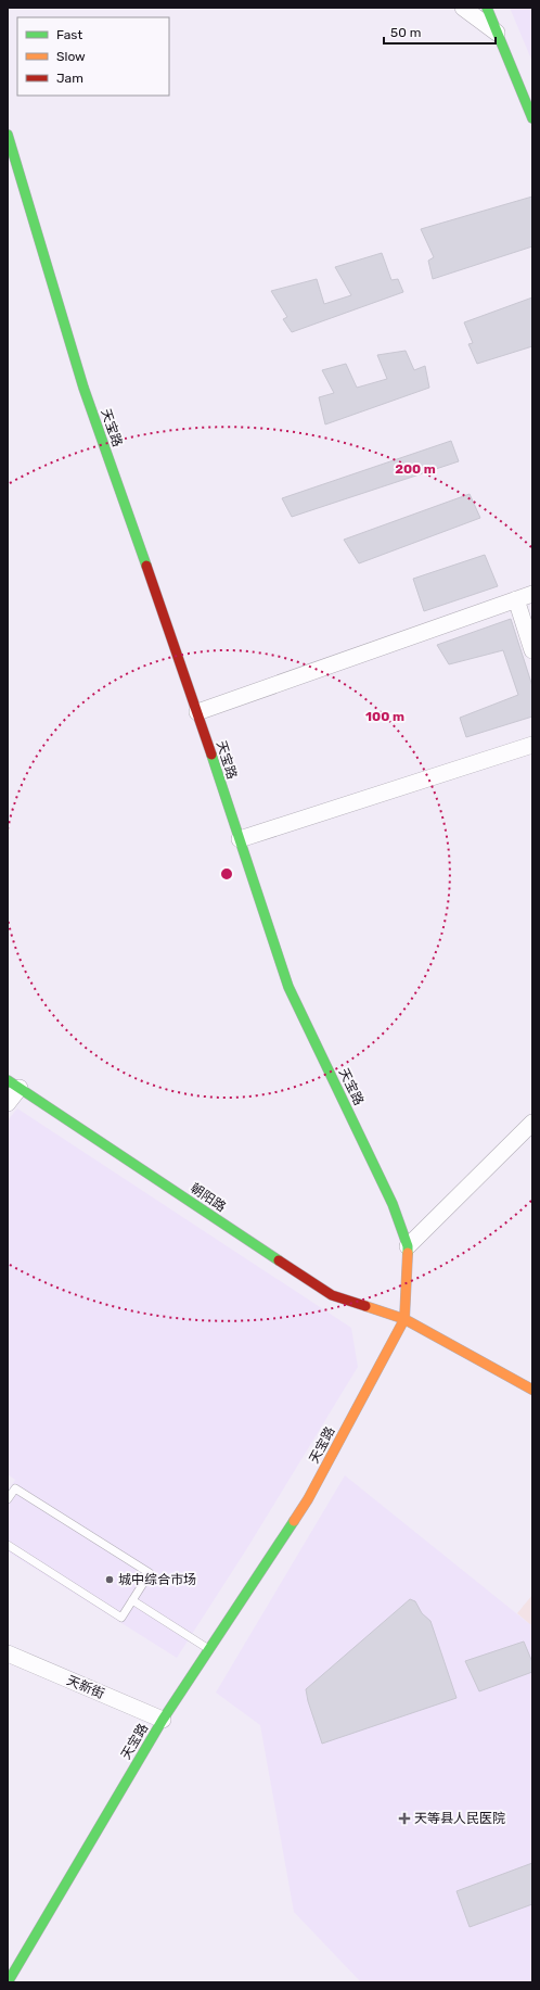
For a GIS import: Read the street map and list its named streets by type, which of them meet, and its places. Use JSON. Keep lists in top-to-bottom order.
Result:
{
  "streets": {
    "main road": ["天宝路", "朝阳路"],
    "street": ["天新街"]
  },
  "crossings": [
    ["天宝路", "朝阳路"],
    ["天宝路", "天新街"]
  ],
  "places": {
    "other": ["城中综合市场"],
    "health": ["天等县人民医院"]
  },
  "legend": ["Fast", "Slow", "Jam"],
  "scale_bar": "50 m",
  "rings": ["200 m", "100 m"]
}
